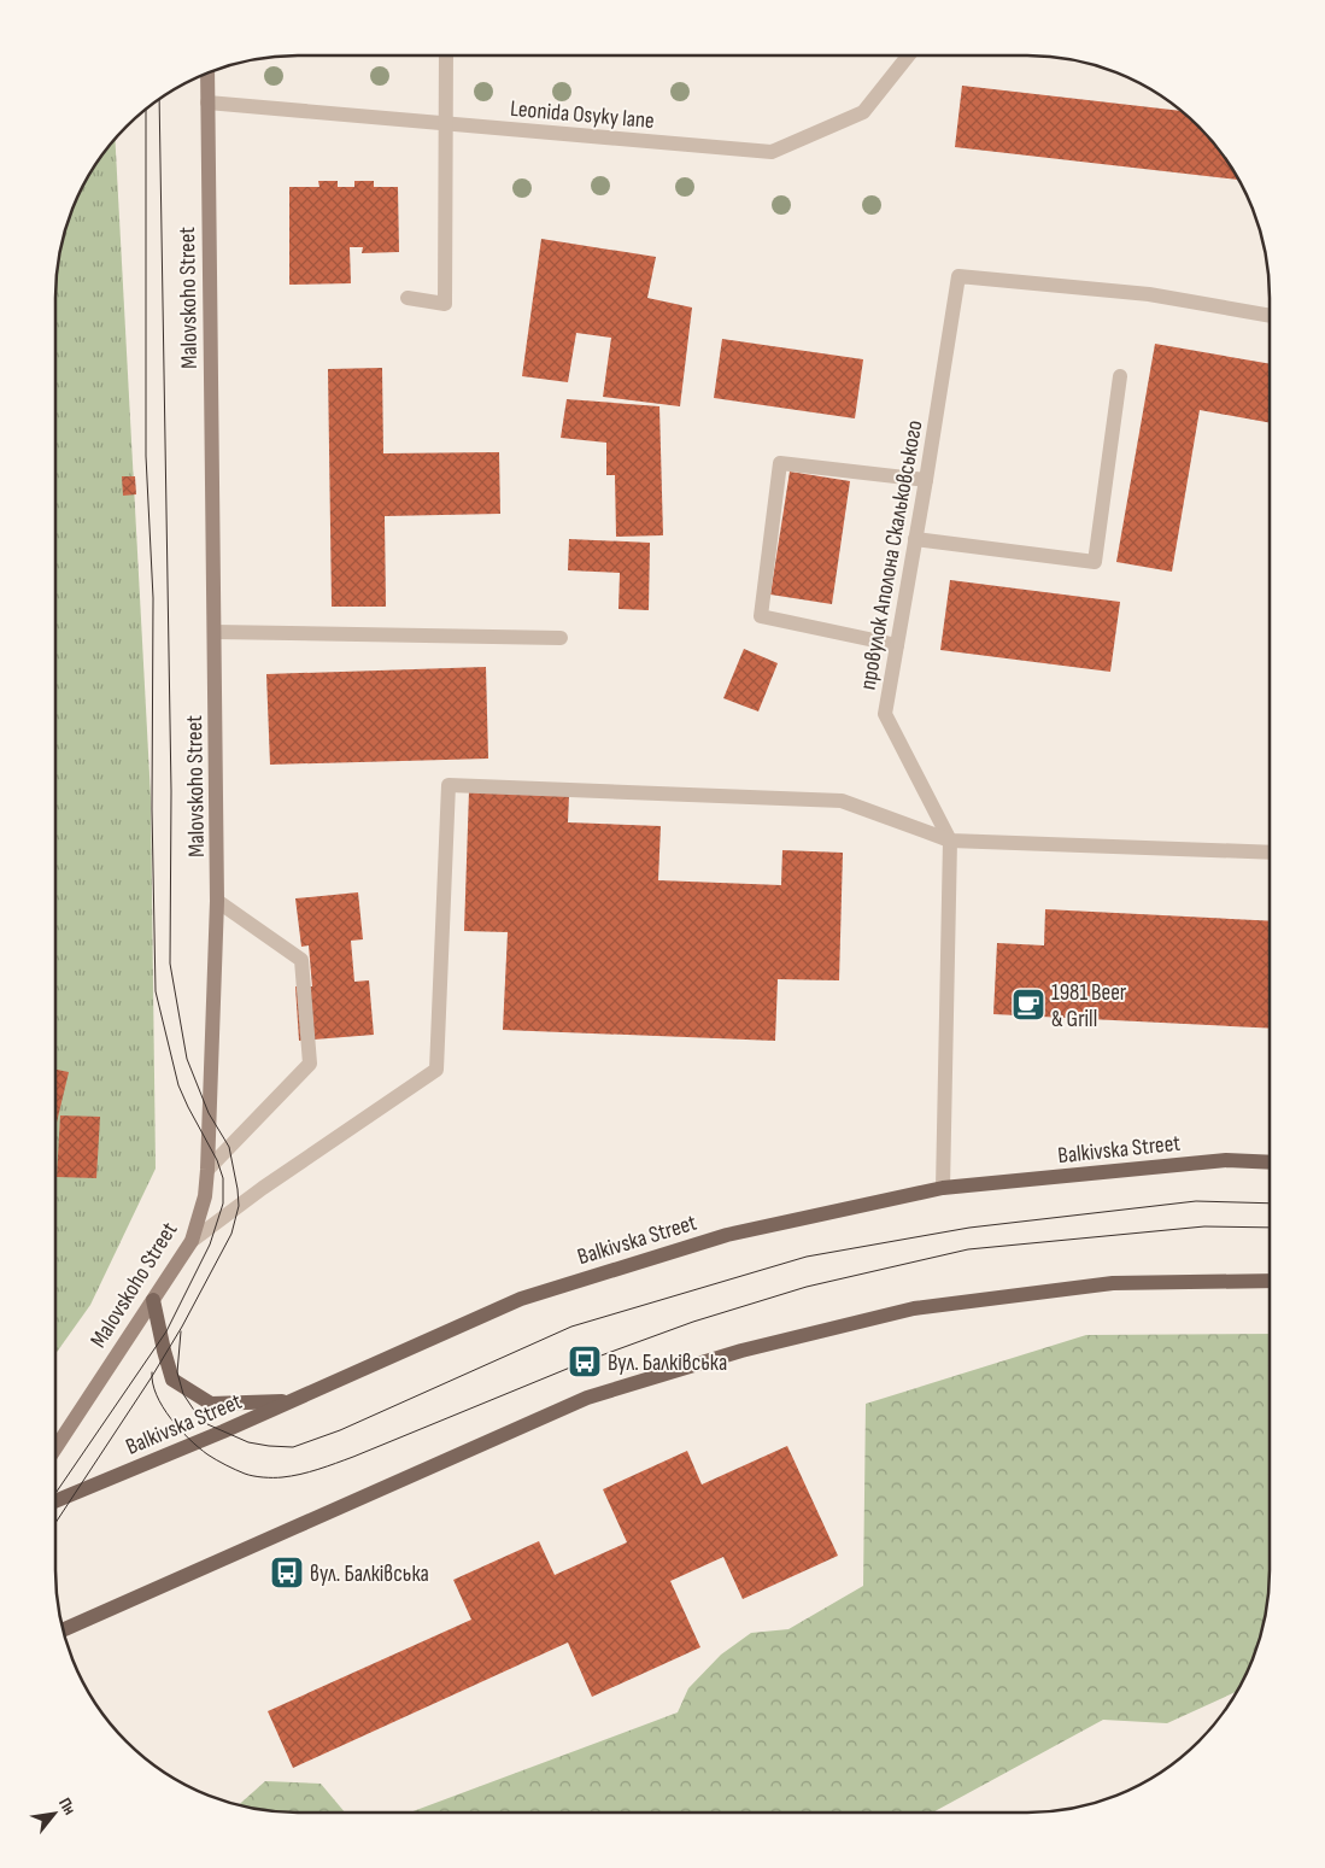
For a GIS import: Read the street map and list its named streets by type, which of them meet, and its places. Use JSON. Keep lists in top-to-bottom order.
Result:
{
  "streets": {
    "main road": ["Balkivska Street"],
    "street": ["Malovskoho Street"],
    "lane": ["Leonida Osyky lane", "провулок Аполона Скальковського"]
  },
  "crossings": [
    ["Leonida Osyky lane", "Malovskoho Street"],
    ["провулок Аполона Скальковського", "Balkivska Street"]
  ],
  "places": {
    "cafe": ["1981 Beer & Grill"],
    "bus stop": ["Вул. Балківська", "вул. Балківська"]
  },
  "north": "top right"
}
